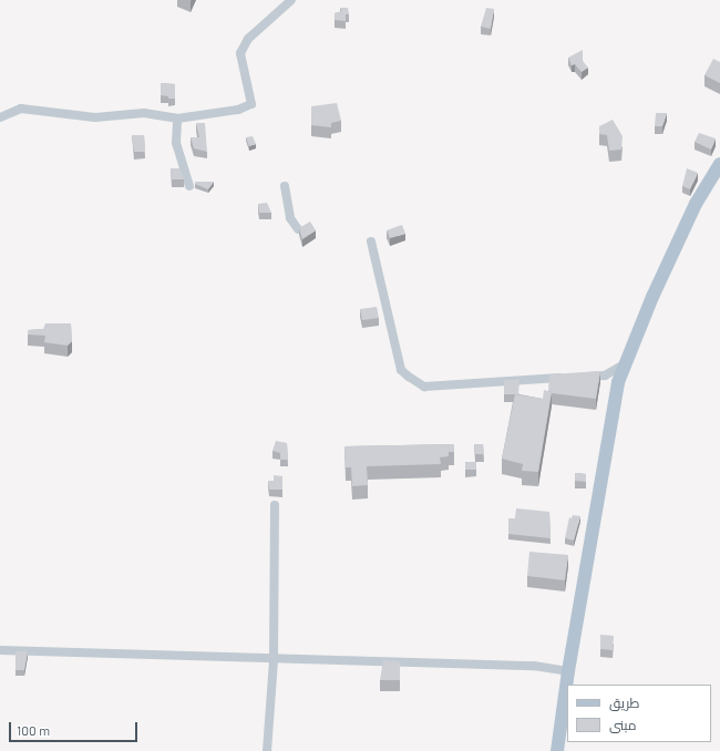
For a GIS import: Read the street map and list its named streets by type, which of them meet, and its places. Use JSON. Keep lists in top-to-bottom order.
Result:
{
  "legend": ["طريق", "مبنى"],
  "scale_bar": "100 m"
}
